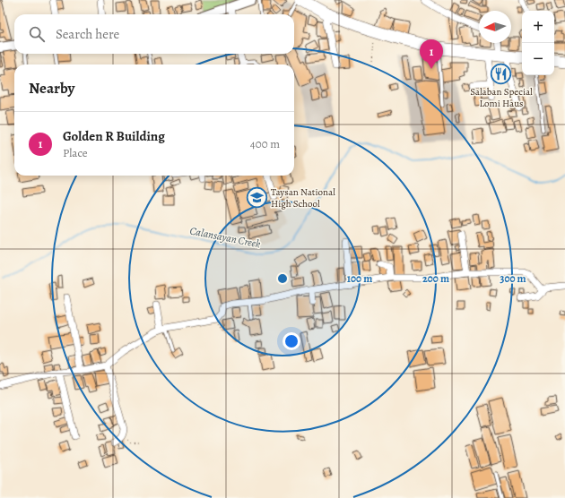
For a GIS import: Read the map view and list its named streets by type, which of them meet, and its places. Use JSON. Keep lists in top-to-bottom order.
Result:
{
  "water": ["Calansayan Creek"],
  "places": {
    "restaurant": ["Salaban Special Lomi Haus"],
    "school or university": ["Taysan National High School"]
  },
  "north": "left",
  "page": {
    "map_buttons": ["+", "−"],
    "search": "Search here",
    "pins": "1",
    "heading": "Nearby",
    "list": [
      {
        "mark": "1",
        "name": "Golden R Building",
        "note": "Place",
        "value": "400 m"
      }
    ]
  },
  "rings": ["100 m", "200 m", "300 m"]
}
